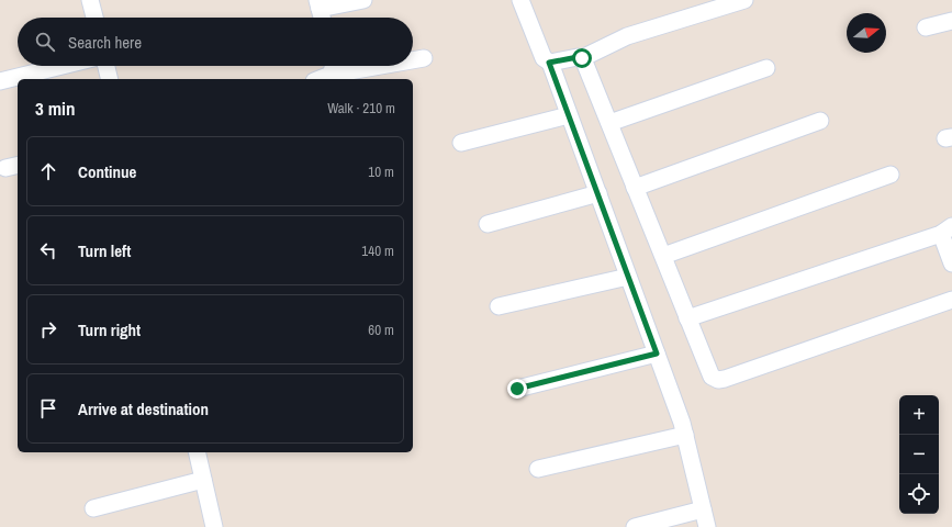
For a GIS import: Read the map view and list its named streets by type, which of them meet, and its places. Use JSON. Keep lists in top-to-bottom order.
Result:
{
  "north": "right",
  "page": {
    "search": "Search here",
    "heading": ["3 min", "Walk · 210 m"],
    "list": [
      ["Continue", "10 m"],
      ["Turn left", "140 m"],
      ["Turn right", "60 m"],
      "Arrive at destination"
    ],
    "map_buttons": ["+", "−"]
  }
}
